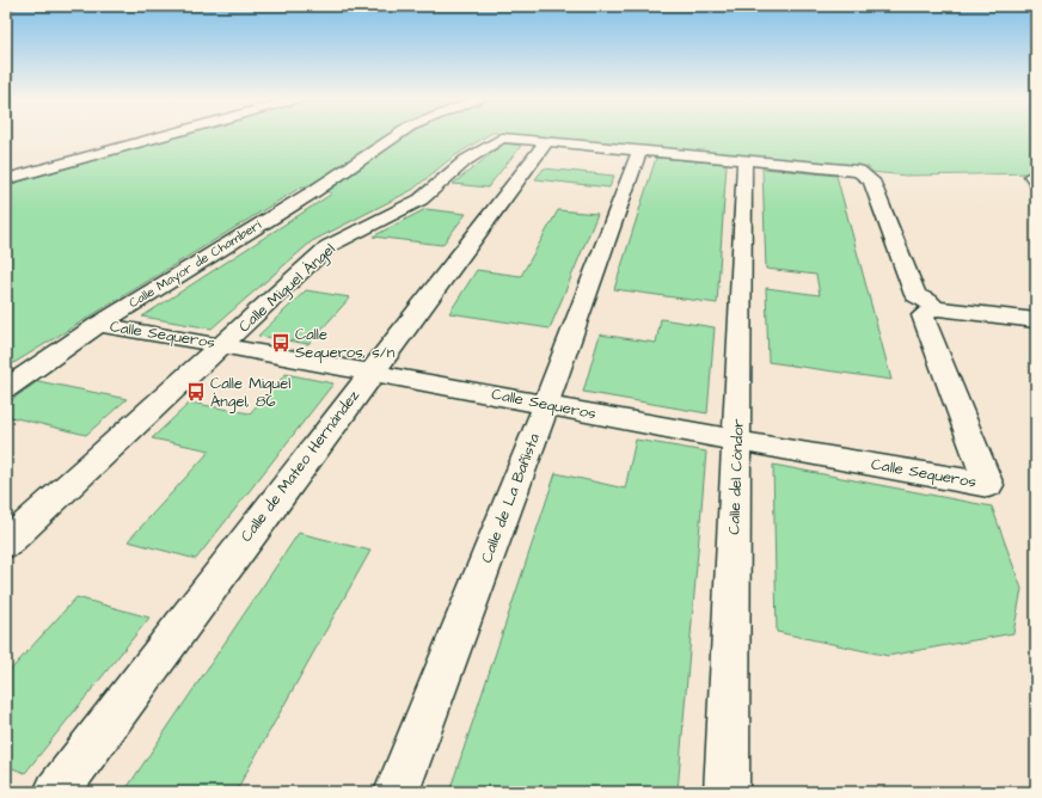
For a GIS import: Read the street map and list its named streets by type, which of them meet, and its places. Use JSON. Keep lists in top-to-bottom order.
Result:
{
  "streets": {
    "street": [
      "Calle Mayor de Chamberí",
      "Calle Miguel Ángel",
      "Calle Sequeros",
      "Calle de Mateo Hernández",
      "Calle del Cóndor",
      "Calle de La Bañista"
    ]
  },
  "crossings": [
    ["Calle Mayor de Chamberí", "Calle Sequeros"],
    ["Calle Miguel Ángel", "Calle Sequeros"],
    ["Calle Miguel Ángel", "Calle de Mateo Hernández"],
    ["Calle Sequeros", "Calle de Mateo Hernández"],
    ["Calle Sequeros", "Calle del Cóndor"],
    ["Calle Sequeros", "Calle de La Bañista"]
  ],
  "places": {
    "bus stop": ["Calle Sequeros, s/n", "Calle Miguel Ángel, 86"]
  }
}
